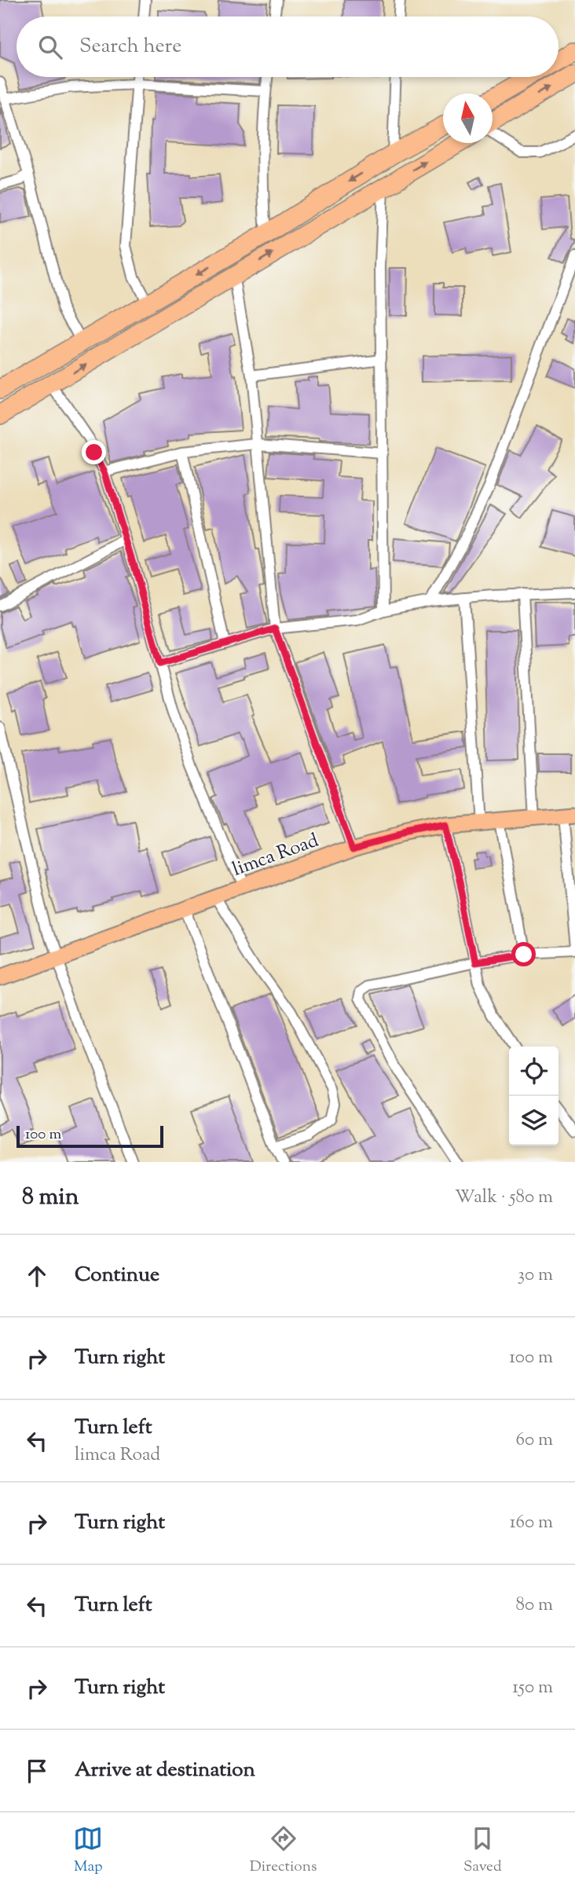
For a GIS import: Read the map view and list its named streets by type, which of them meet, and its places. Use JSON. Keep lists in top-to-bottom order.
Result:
{
  "streets": {
    "main road": ["limca Road"]
  },
  "scale_bar": "100 m",
  "north": "top",
  "page": {
    "search": "Search here",
    "scale": "100 m",
    "heading": ["8 min", "Walk · 580 m"],
    "list": [
      ["Continue", "30 m"],
      ["Turn right", "100 m"],
      ["Turn left", "limca Road", "60 m"],
      ["Turn right", "160 m"],
      ["Turn left", "80 m"],
      ["Turn right", "150 m"],
      "Arrive at destination"
    ],
    "nav": ["Map", "Directions", "Saved"]
  }
}
